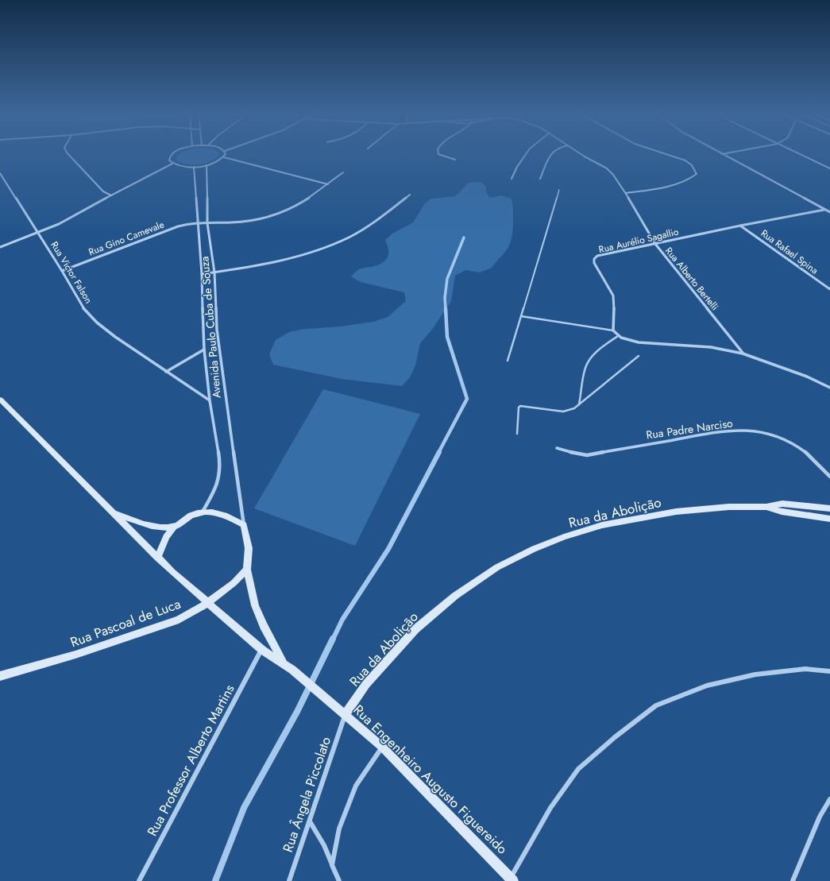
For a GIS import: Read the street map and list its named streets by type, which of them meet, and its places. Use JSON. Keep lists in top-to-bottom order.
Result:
{
  "streets": {
    "main road": ["Rua da Abolição", "Rua Pascoal de Luca", "Rua Engenheiro Augusto Figuereido"],
    "street": [
      "Rua Gino Camevale",
      "Rua Aurélio Sagallio",
      "Rua Rafael Spina",
      "Rua Victor Falson",
      "Rua Alberto Bertelli",
      "Avenida Paulo Cuba de Souza",
      "Rua Padre Narciso",
      "Rua Professor Alberto Martins",
      "Rua Ângela Piccolato"
    ]
  },
  "crossings": [
    ["Rua Gino Camevale", "Rua Victor Falson"],
    ["Rua Gino Camevale", "Avenida Paulo Cuba de Souza"],
    ["Rua Aurélio Sagallio", "Rua Rafael Spina"],
    ["Rua Aurélio Sagallio", "Rua Alberto Bertelli"],
    ["Rua Victor Falson", "Avenida Paulo Cuba de Souza"],
    ["Avenida Paulo Cuba de Souza", "Rua Pascoal de Luca"],
    ["Rua da Abolição", "Rua Engenheiro Augusto Figuereido"],
    ["Rua da Abolição", "Rua Ângela Piccolato"],
    ["Rua Engenheiro Augusto Figuereido", "Rua Ângela Piccolato"]
  ]
}
